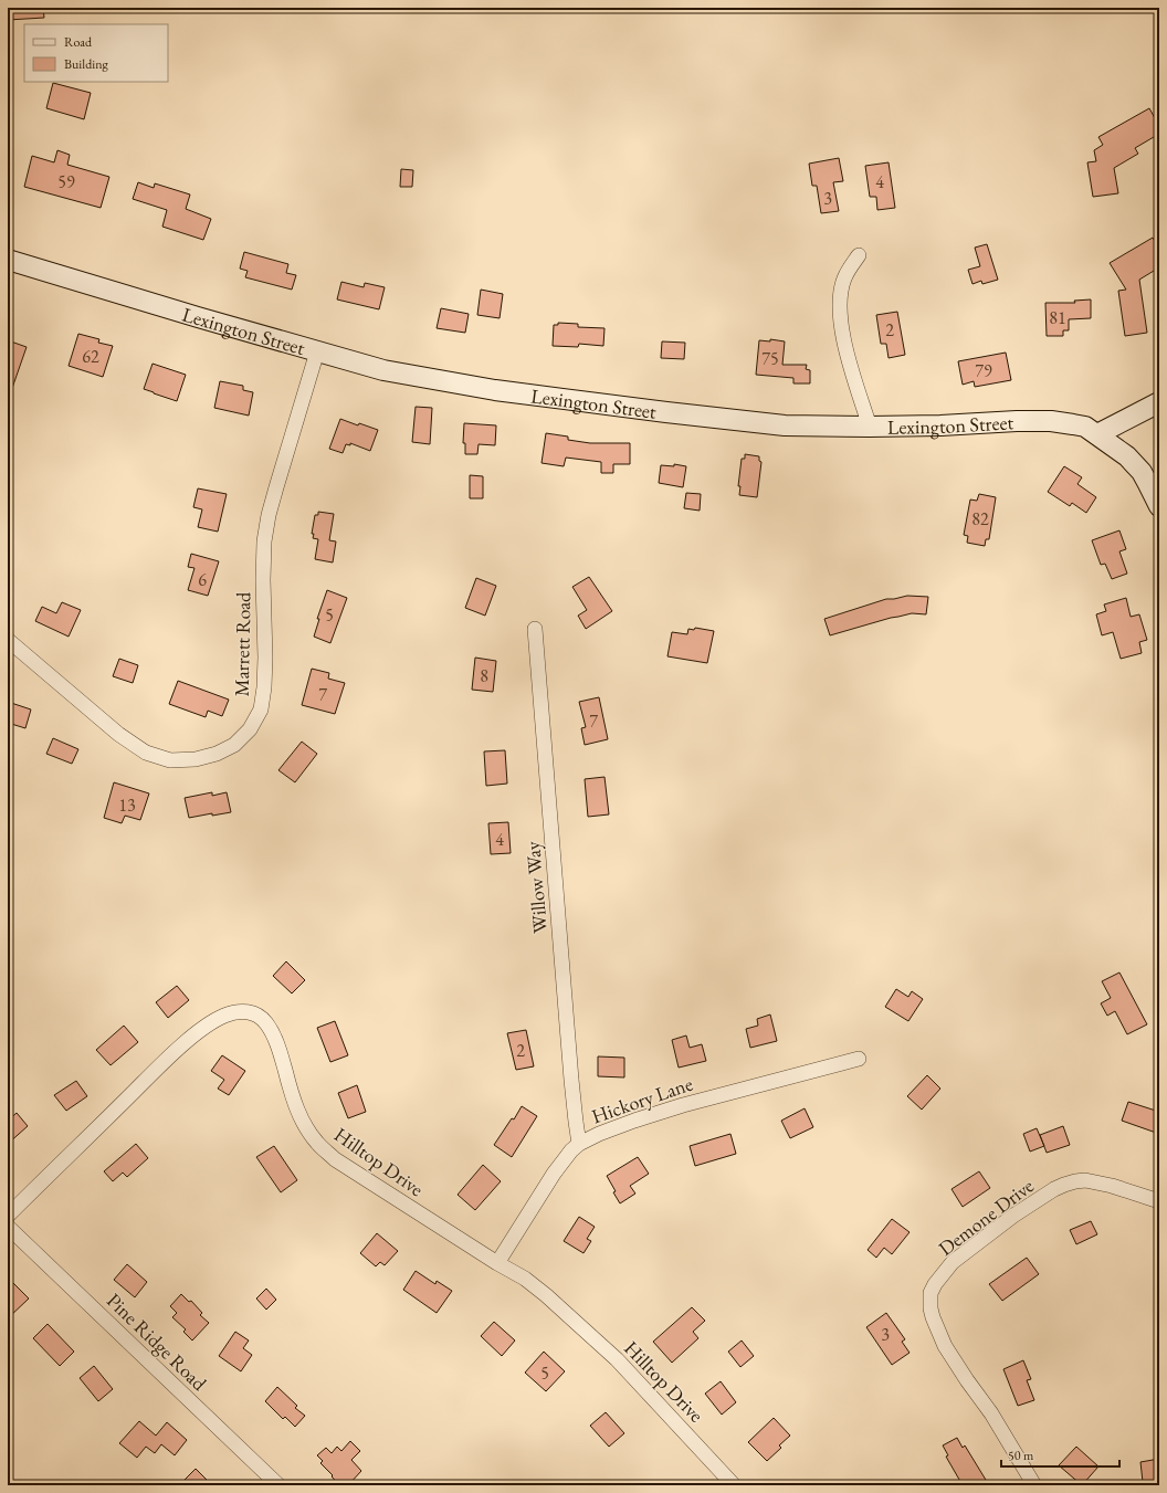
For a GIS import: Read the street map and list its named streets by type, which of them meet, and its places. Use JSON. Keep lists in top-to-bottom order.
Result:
{
  "streets": {
    "street": [
      "Lexington Street",
      "Marrett Road",
      "Willow Way",
      "Hickory Lane",
      "Hilltop Drive",
      "Demone Drive",
      "Pine Ridge Road"
    ]
  },
  "crossings": [
    ["Lexington Street", "Marrett Road"],
    ["Willow Way", "Hickory Lane"],
    ["Hickory Lane", "Hilltop Drive"]
  ],
  "house_numbers": [
    "59",
    "4",
    "3",
    "81",
    "2",
    "62",
    "75",
    "79",
    "82",
    "6",
    "5",
    "8",
    "7",
    "7",
    "13",
    "4",
    "2",
    "3",
    "5"
  ],
  "legend": ["Road", "Building"],
  "scale_bar": "50 m"
}
